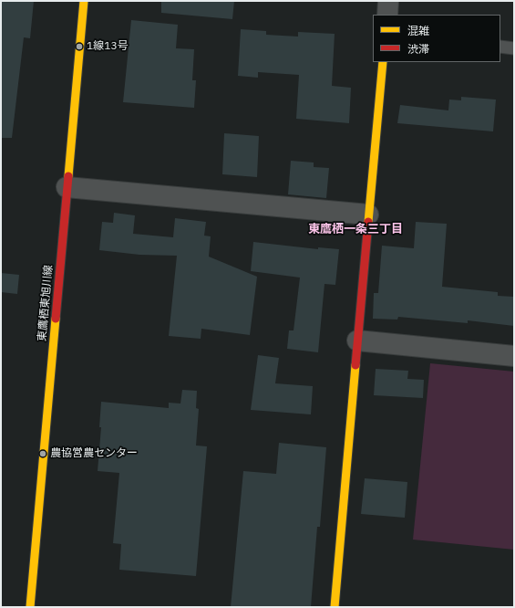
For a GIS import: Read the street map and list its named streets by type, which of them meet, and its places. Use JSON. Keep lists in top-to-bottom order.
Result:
{
  "streets": {
    "main road": ["東鷹栖東旭川線"]
  },
  "districts": ["東鷹栖一条三丁目"],
  "places": ["1線13号", "農協営農センター"],
  "legend": ["混雑", "渋滞"]
}
